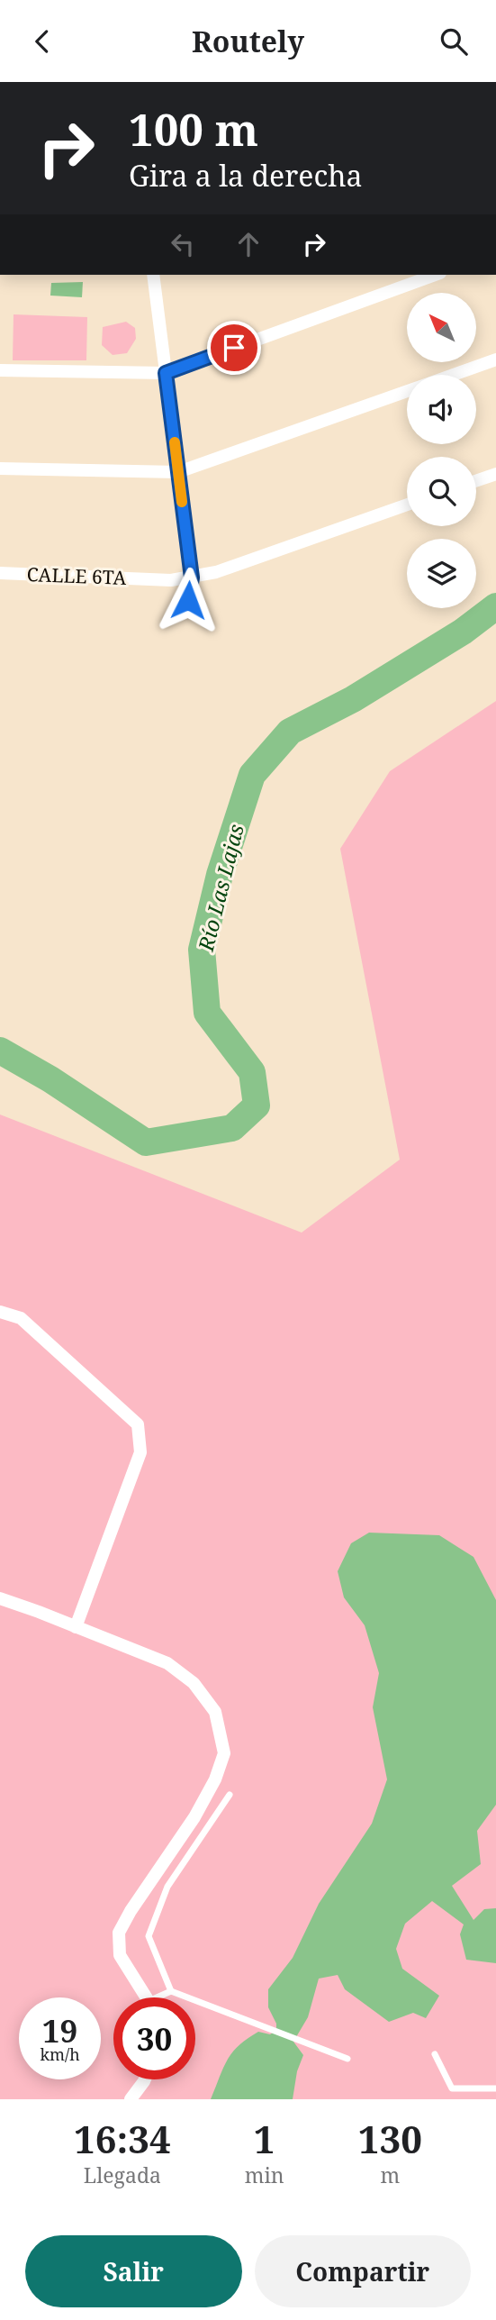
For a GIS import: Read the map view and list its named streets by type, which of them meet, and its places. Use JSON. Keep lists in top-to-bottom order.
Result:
{
  "streets": {
    "street": ["CALLE 6TA"]
  },
  "water": ["Río Las Lajas"],
  "north": "top left",
  "page": {
    "header": "Routely",
    "turn": ["100 m", "Gira a la derecha"],
    "speed": "19 km/h",
    "limit": "30",
    "eta": [
      "16:34",
      "Llegada",
      "1",
      "min",
      "130",
      "m"
    ],
    "buttons": ["Salir", "Compartir"]
  }
}
